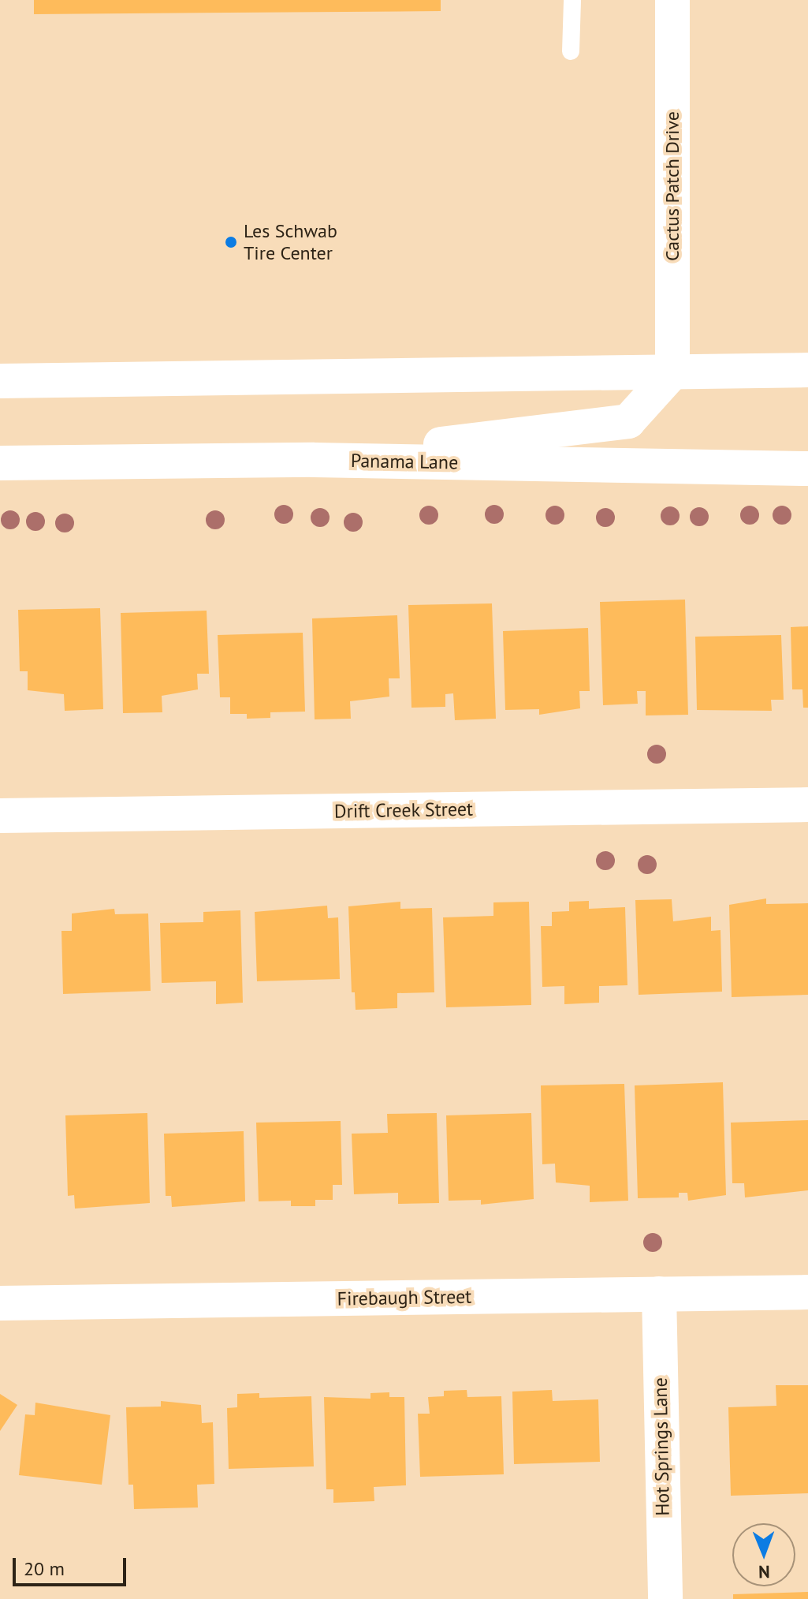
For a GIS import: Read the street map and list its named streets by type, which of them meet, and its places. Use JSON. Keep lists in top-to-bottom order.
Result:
{
  "streets": {
    "street": [
      "Cactus Patch Drive",
      "Panama Lane",
      "Drift Creek Street",
      "Firebaugh Street",
      "Hot Springs Lane"
    ]
  },
  "crossings": [
    ["Firebaugh Street", "Hot Springs Lane"]
  ],
  "places": ["Les Schwab Tire Center"],
  "scale_bar": "20 m",
  "north": "bottom"
}
